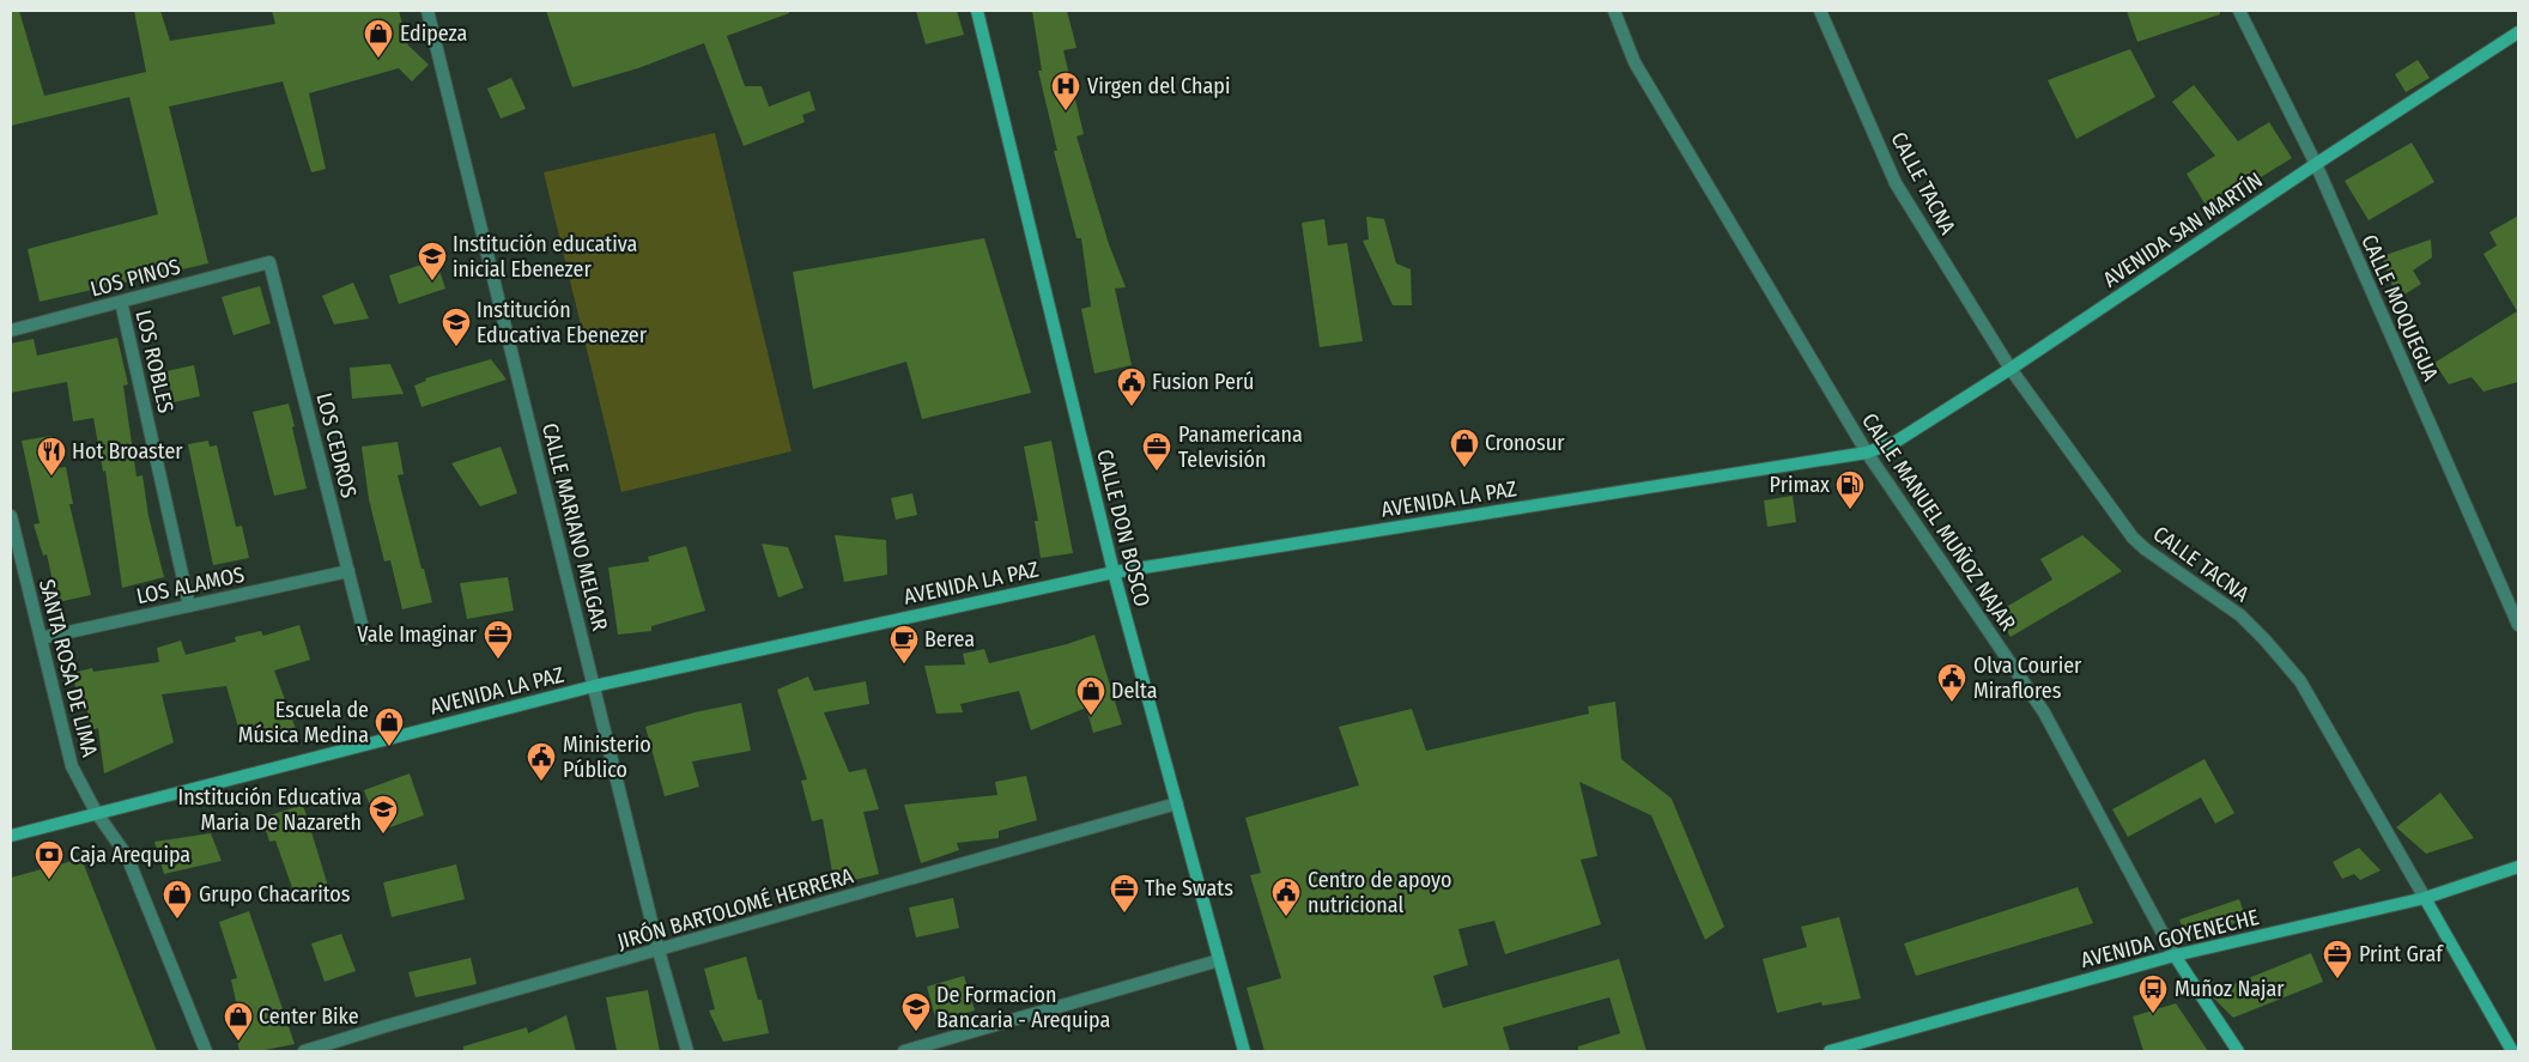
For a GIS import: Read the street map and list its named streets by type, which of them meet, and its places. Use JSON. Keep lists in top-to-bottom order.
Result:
{
  "streets": {
    "street": [
      "CALLE TACNA",
      "AVENIDA SAN MARTÍN",
      "LOS PINOS",
      "CALLE MOQUEGUA",
      "LOS ROBLES",
      "LOS CEDROS",
      "AVENIDA LA PAZ",
      "CALLE MANUEL MUÑOZ NAJAR",
      "CALLE MARIANO MELGAR",
      "CALLE DON BOSCO",
      "LOS ALAMOS",
      "SANTA ROSA DE LIMA",
      "JIRÓN BARTOLOMÉ HERRERA",
      "AVENIDA GOYENECHE"
    ]
  },
  "crossings": [
    ["CALLE TACNA", "AVENIDA SAN MARTÍN"],
    ["CALLE TACNA", "AVENIDA GOYENECHE"],
    ["AVENIDA SAN MARTÍN", "CALLE MOQUEGUA"],
    ["AVENIDA SAN MARTÍN", "AVENIDA LA PAZ"],
    ["AVENIDA SAN MARTÍN", "CALLE MANUEL MUÑOZ NAJAR"],
    ["LOS PINOS", "LOS ROBLES"],
    ["LOS PINOS", "LOS CEDROS"],
    ["LOS ROBLES", "LOS ALAMOS"],
    ["LOS CEDROS", "LOS ALAMOS"],
    ["AVENIDA LA PAZ", "CALLE MANUEL MUÑOZ NAJAR"],
    ["AVENIDA LA PAZ", "CALLE MARIANO MELGAR"],
    ["AVENIDA LA PAZ", "CALLE DON BOSCO"],
    ["AVENIDA LA PAZ", "SANTA ROSA DE LIMA"],
    ["CALLE MANUEL MUÑOZ NAJAR", "AVENIDA GOYENECHE"],
    ["CALLE MARIANO MELGAR", "JIRÓN BARTOLOMÉ HERRERA"],
    ["CALLE DON BOSCO", "JIRÓN BARTOLOMÉ HERRERA"],
    ["LOS ALAMOS", "SANTA ROSA DE LIMA"]
  ],
  "places": {
    "shop": [
      "Edipeza",
      "Cronosur",
      "Delta",
      "Escuela de Música Medina",
      "Grupo Chacaritos",
      "Center Bike"
    ],
    "hospital": ["Virgen del Chapi"],
    "school or university": [
      "Institución educativa inicial Ebenezer",
      "Institución Educativa Ebenezer",
      "Institución Educativa Maria De Nazareth",
      "De Formacion Bancaria - Arequipa"
    ],
    "public building": [
      "Fusion Perú",
      "Olva Courier Miraflores",
      "Ministerio Público",
      "Centro de apoyo nutricional"
    ],
    "office": [
      "Panamericana Televisión",
      "Vale Imaginar",
      "The Swats",
      "Print Graf"
    ],
    "restaurant": ["Hot Broaster"],
    "fuel station": ["Primax"],
    "cafe": ["Berea"],
    "bank": ["Caja Arequipa"],
    "bus stop": ["Muñoz Najar"]
  }
}
